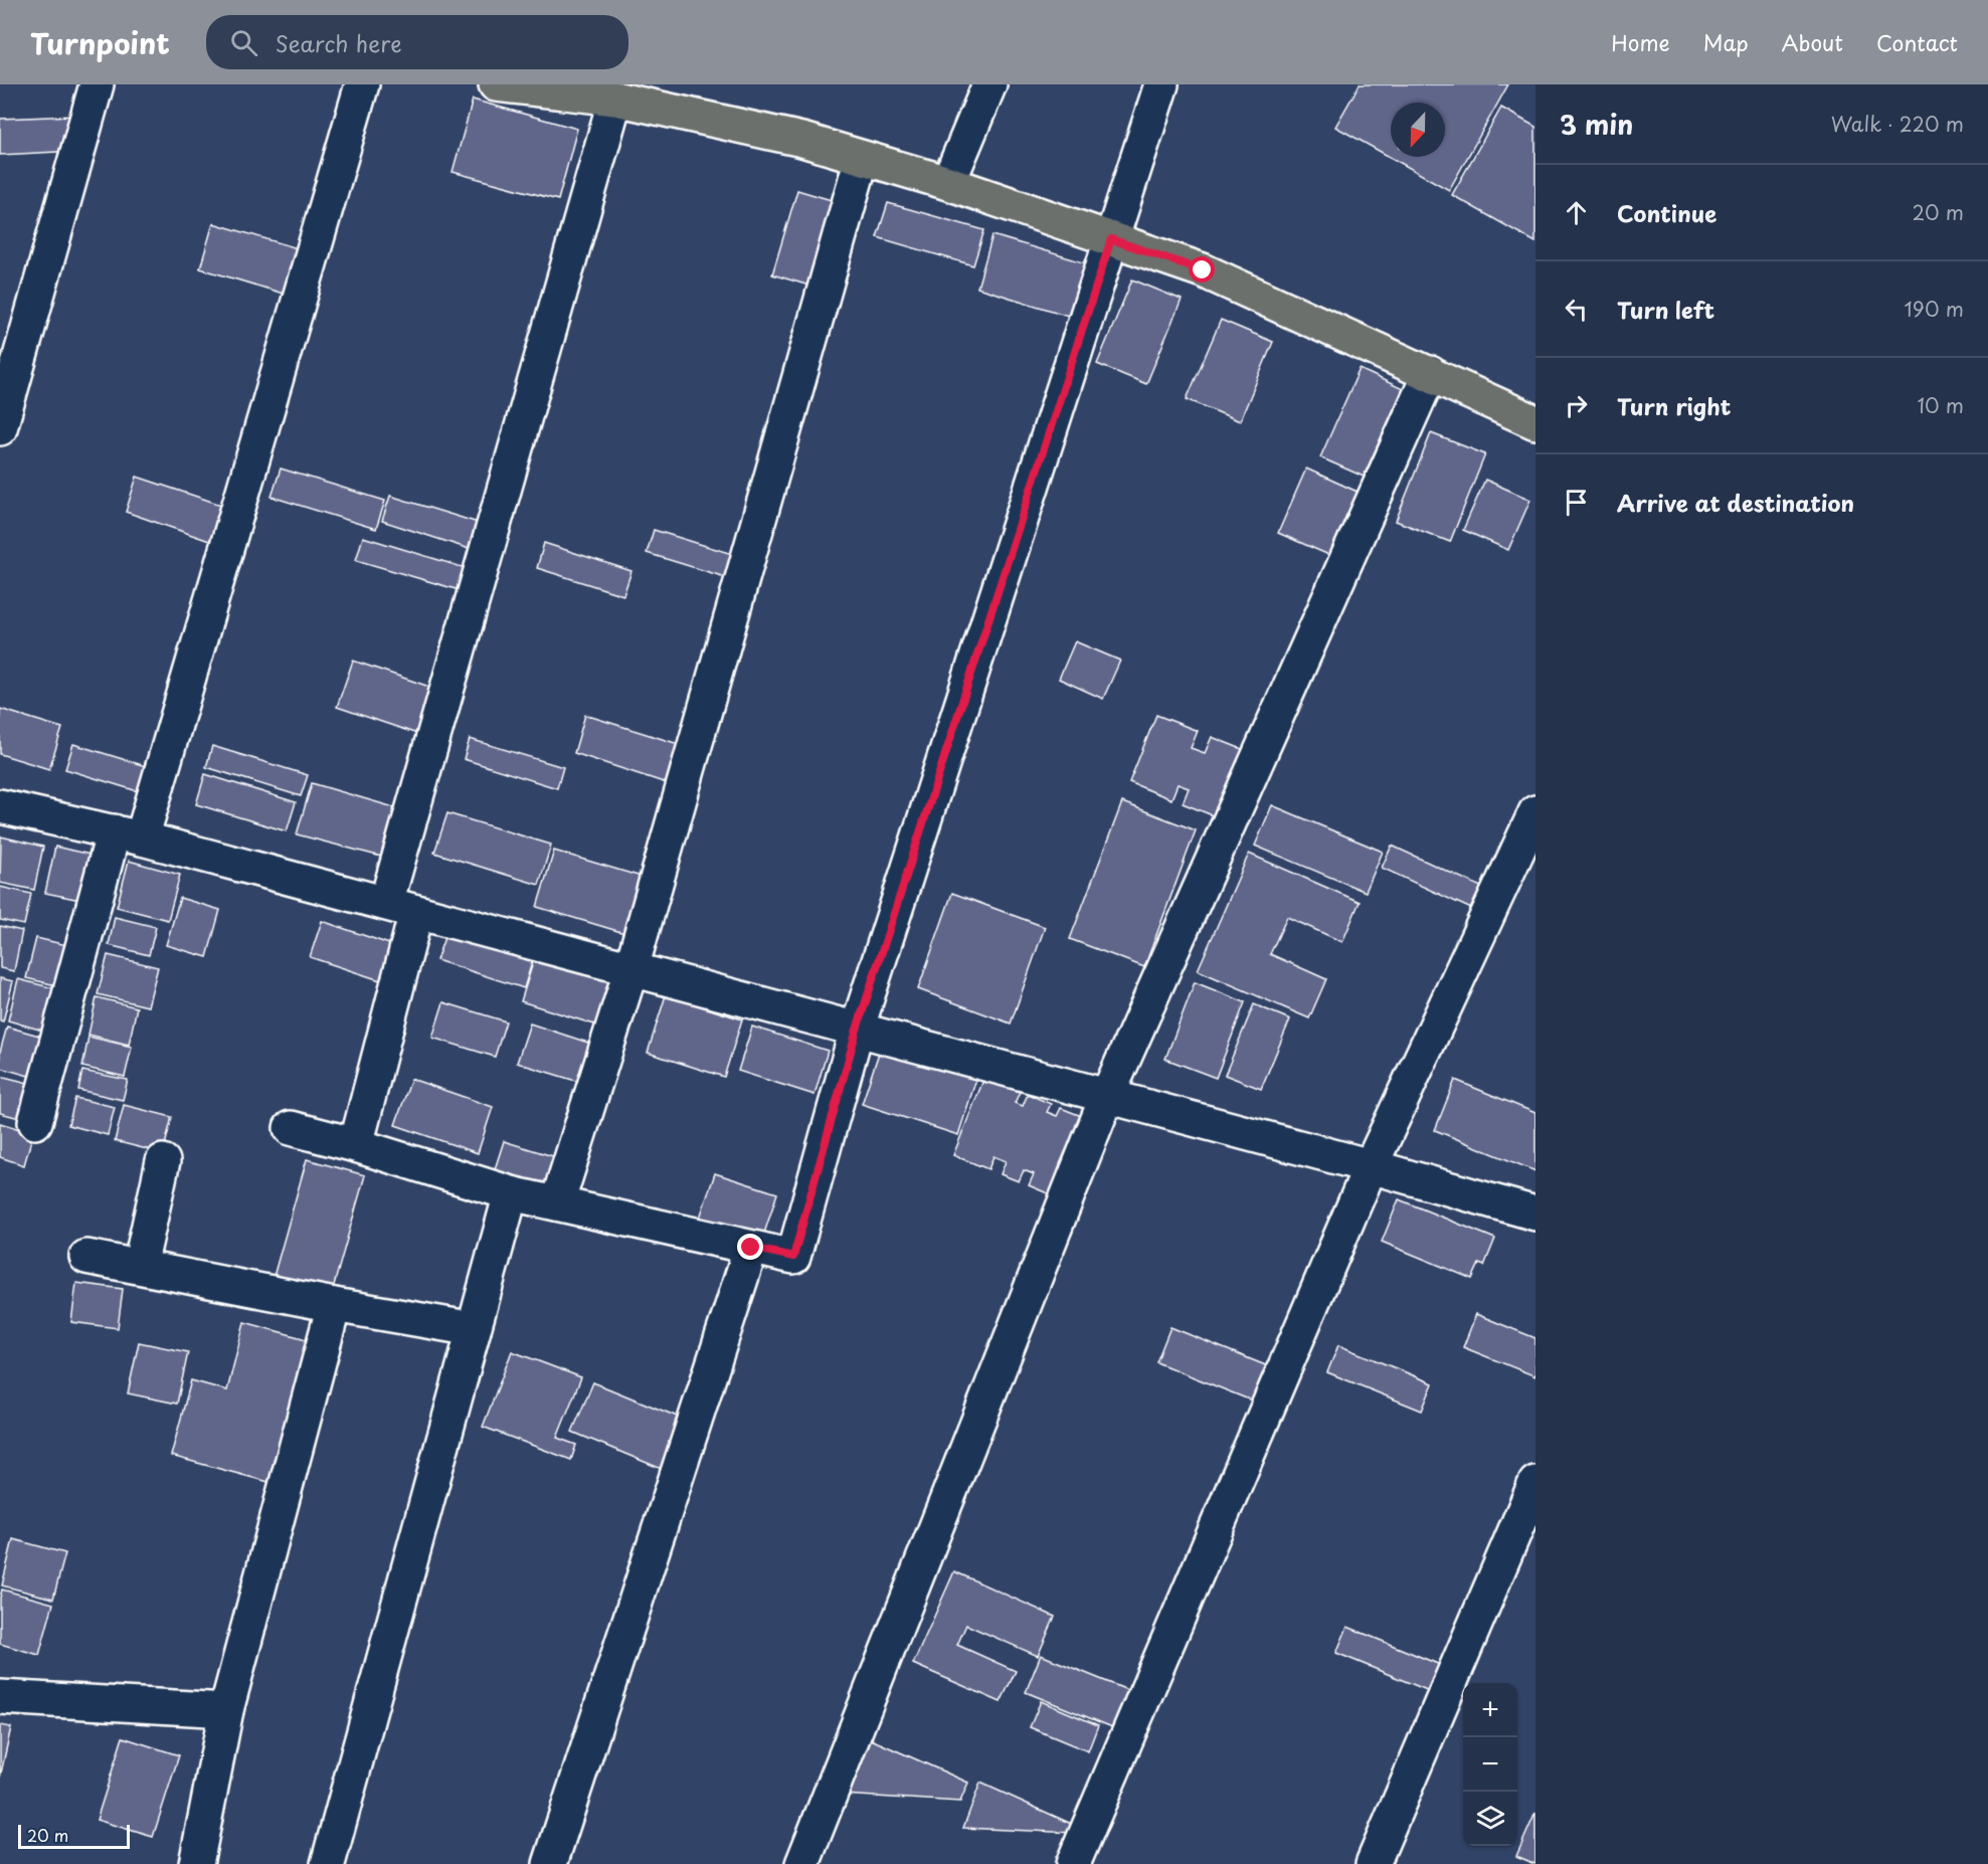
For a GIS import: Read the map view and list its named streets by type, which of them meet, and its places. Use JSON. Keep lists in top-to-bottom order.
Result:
{
  "scale_bar": "20 m",
  "north": "bottom",
  "page": {
    "header": "Turnpoint",
    "search": "Search here",
    "nav": [
      "Home",
      "Map",
      "About",
      "Contact"
    ],
    "heading": ["3 min", "Walk · 220 m"],
    "list": [
      ["Continue", "20 m"],
      ["Turn left", "190 m"],
      ["Turn right", "10 m"],
      "Arrive at destination"
    ],
    "map_buttons": ["+", "−"],
    "scale": "20 m"
  }
}
